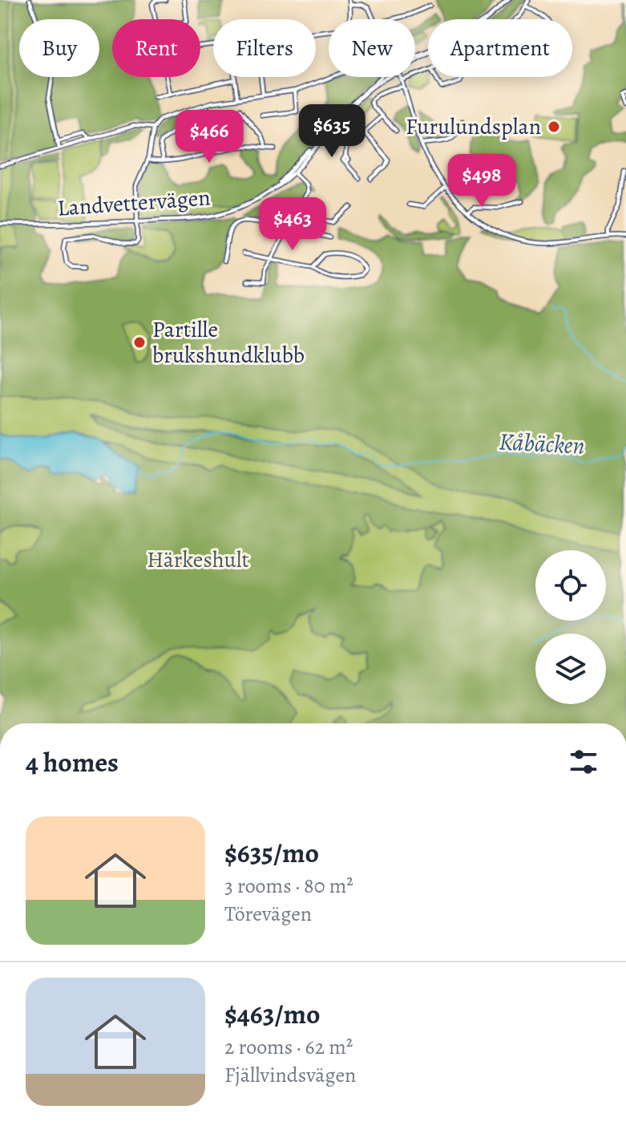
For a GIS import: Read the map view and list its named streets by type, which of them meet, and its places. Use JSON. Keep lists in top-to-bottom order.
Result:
{
  "streets": {
    "street": ["Landvettervägen"]
  },
  "water": ["Kåbäcken"],
  "parks": ["Härkeshult"],
  "places": ["Furulundsplan", "Partille brukshundklubb"],
  "page": {
    "chip": [
      "Buy",
      "Rent",
      "Filters",
      "New",
      "Apartment"
    ],
    "price": [
      "$635",
      "$466",
      "$498",
      "$463"
    ],
    "heading": "4 homes",
    "list": [
      {
        "name": "$635/mo",
        "note": "3 rooms · 80 m² · Törevägen"
      },
      {
        "name": "$463/mo",
        "note": "2 rooms · 62 m² · Fjällvindsvägen"
      }
    ]
  }
}
